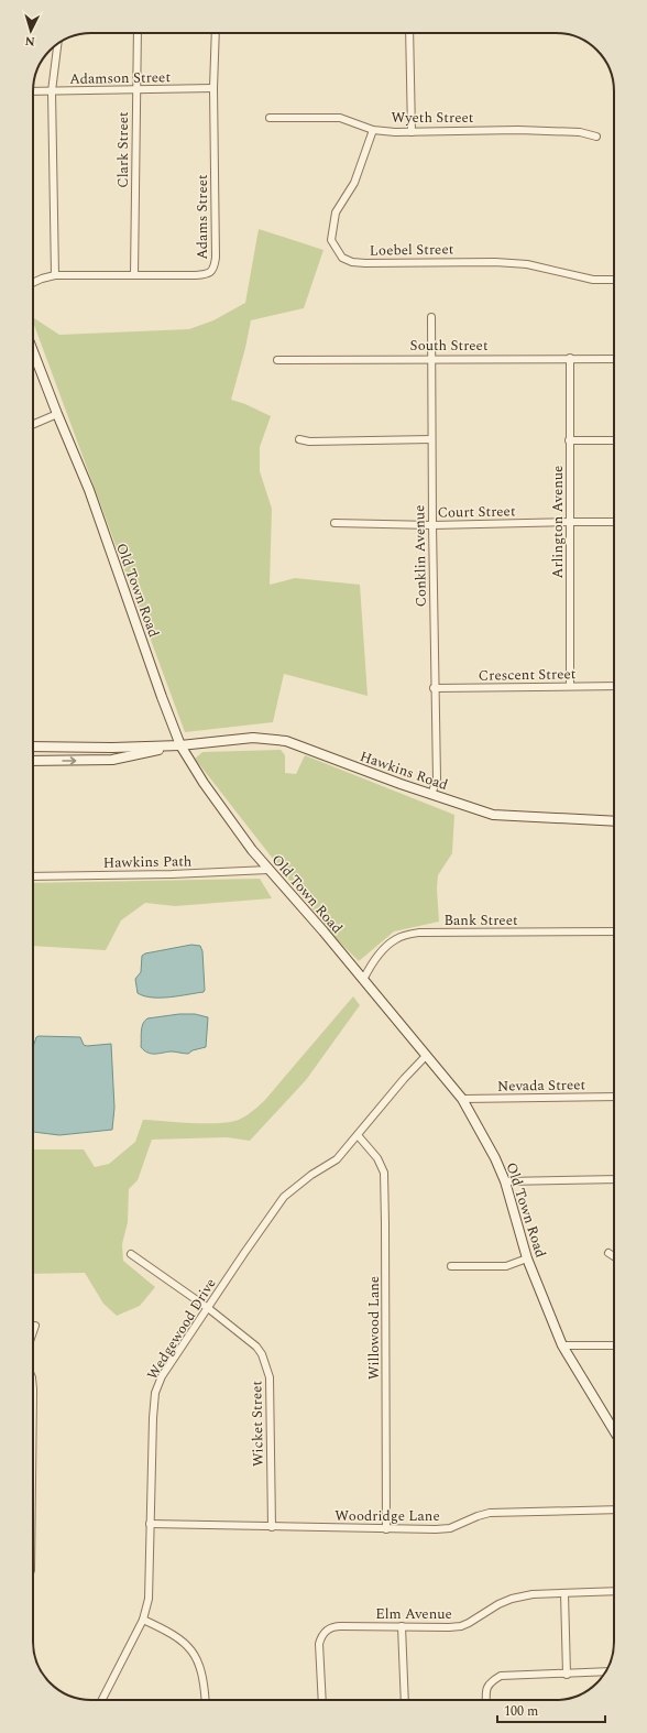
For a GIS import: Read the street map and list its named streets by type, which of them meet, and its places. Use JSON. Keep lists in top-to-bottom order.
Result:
{
  "streets": {
    "main road": ["Old Town Road", "Hawkins Road"],
    "street": [
      "Adamson Street",
      "Wyeth Street",
      "Clark Street",
      "Adams Street",
      "Loebel Street",
      "South Street",
      "Court Street",
      "Arlington Avenue",
      "Conklin Avenue",
      "Crescent Street",
      "Hawkins Path",
      "Bank Street",
      "Nevada Street",
      "Willowood Lane",
      "Wedgewood Drive",
      "Wicket Street",
      "Woodridge Lane",
      "Elm Avenue"
    ]
  },
  "crossings": [
    ["Adamson Street", "Clark Street"],
    ["Adamson Street", "Adams Street"],
    ["Wyeth Street", "Loebel Street"],
    ["Clark Street", "Adams Street"],
    ["South Street", "Arlington Avenue"],
    ["South Street", "Conklin Avenue"],
    ["Court Street", "Arlington Avenue"],
    ["Court Street", "Conklin Avenue"],
    ["Arlington Avenue", "Crescent Street"],
    ["Conklin Avenue", "Crescent Street"],
    ["Conklin Avenue", "Hawkins Road"],
    ["Old Town Road", "Hawkins Road"],
    ["Old Town Road", "Hawkins Path"],
    ["Old Town Road", "Bank Street"],
    ["Old Town Road", "Nevada Street"],
    ["Old Town Road", "Wedgewood Drive"],
    ["Willowood Lane", "Wedgewood Drive"],
    ["Willowood Lane", "Woodridge Lane"],
    ["Wedgewood Drive", "Wicket Street"],
    ["Wedgewood Drive", "Woodridge Lane"],
    ["Wicket Street", "Woodridge Lane"]
  ],
  "scale_bar": "100 m",
  "north": "bottom"
}
